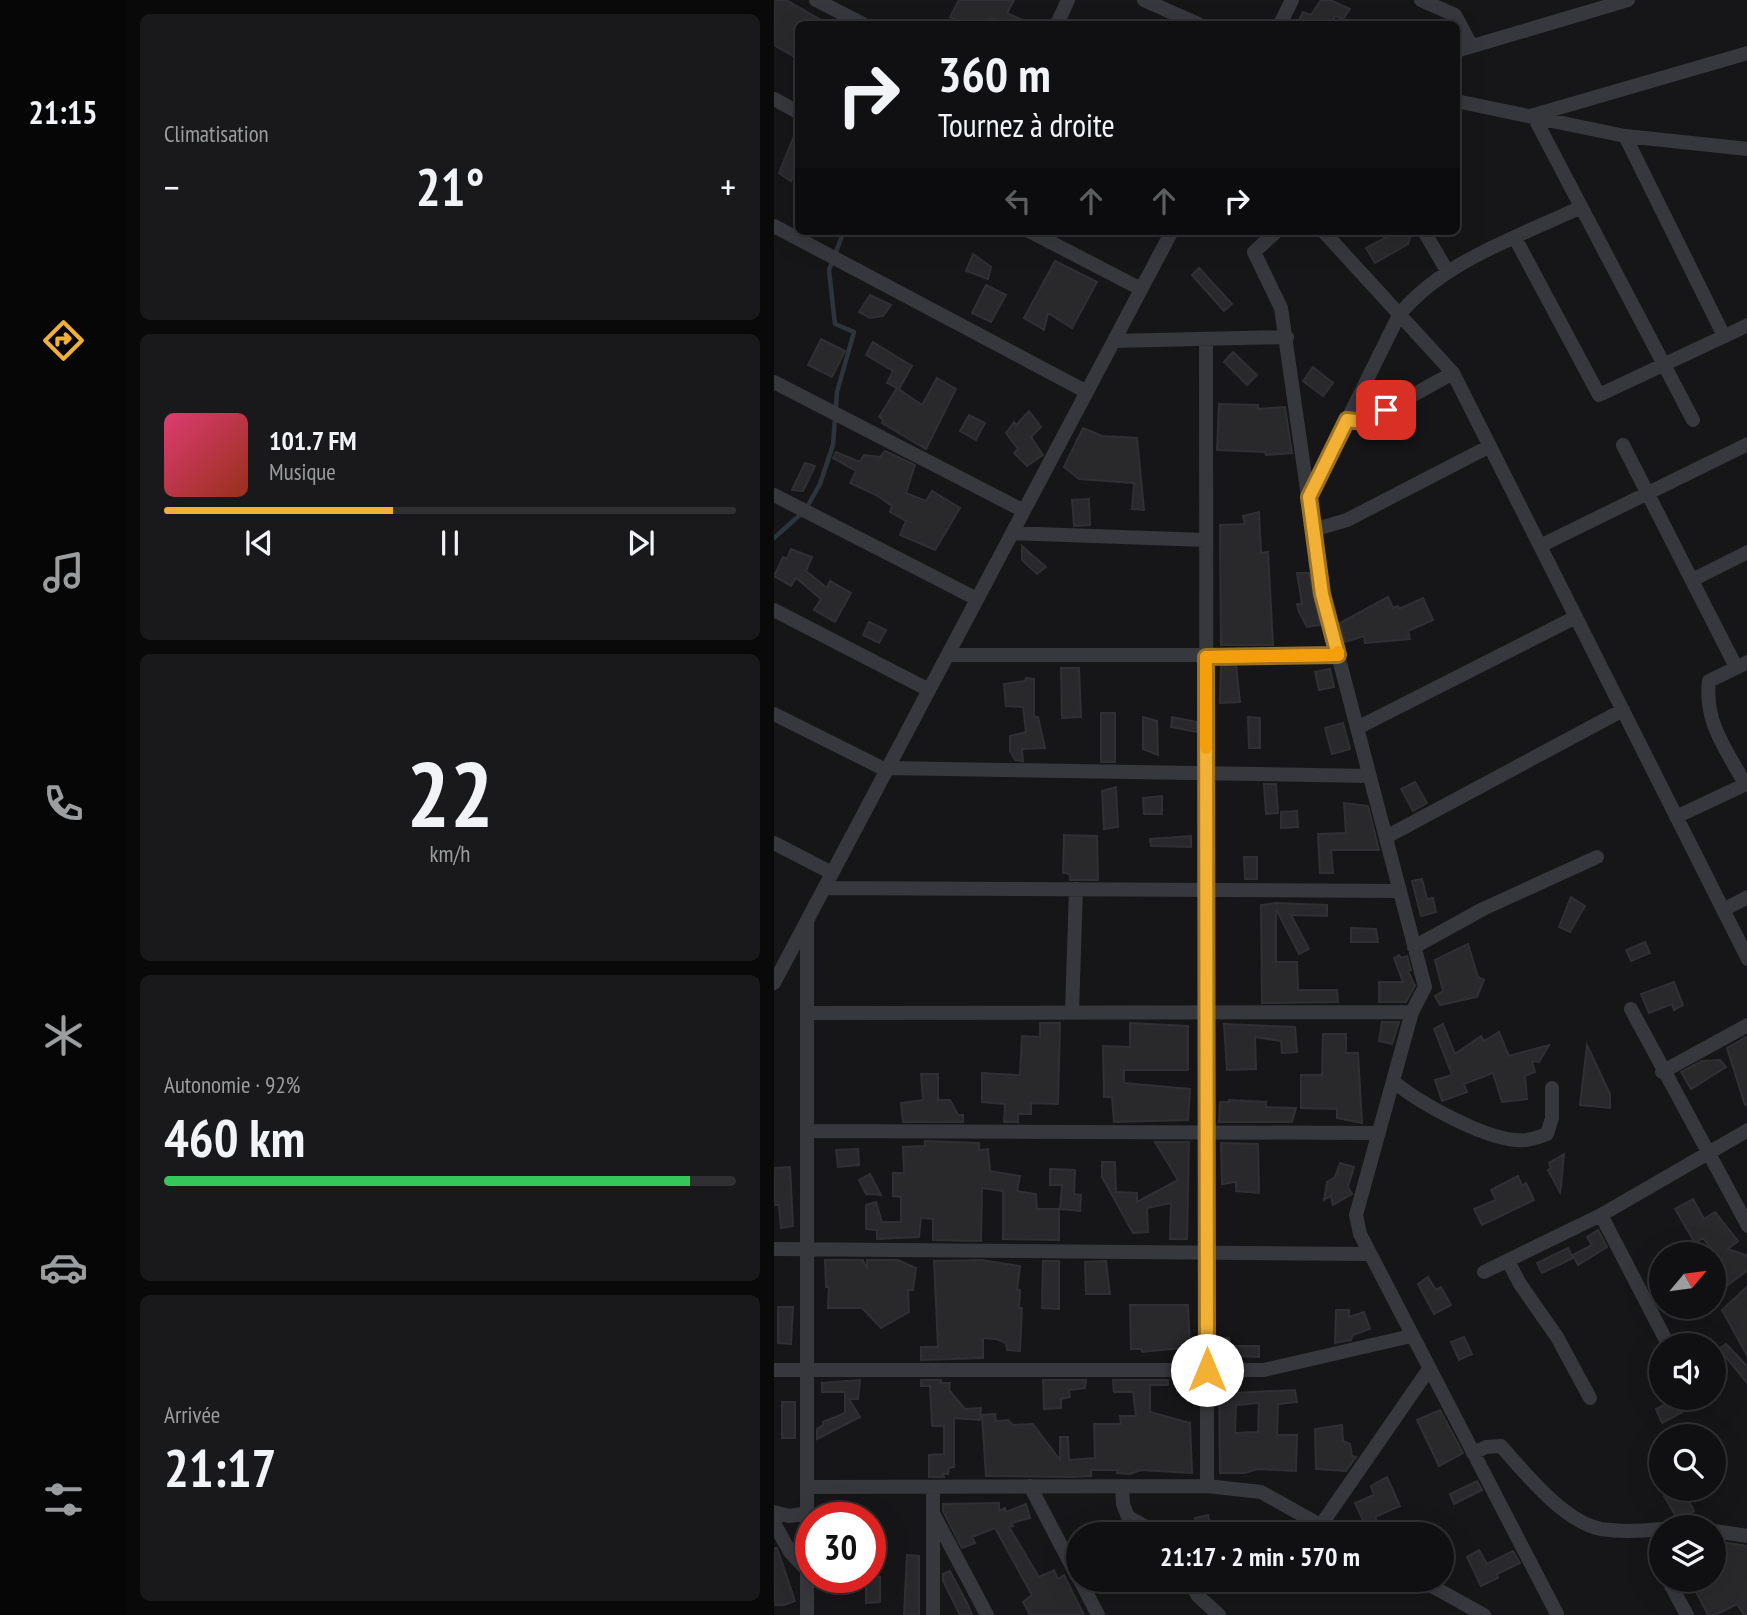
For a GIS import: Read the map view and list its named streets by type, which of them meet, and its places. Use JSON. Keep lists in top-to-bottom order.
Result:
{
  "north": "top right",
  "page": {
    "tabs": "21:15",
    "tile": [
      "Climatisation",
      ["22", "km/h"],
      ["Autonomie · 92%", "460 km"],
      ["Arrivée", "21:17"]
    ],
    "turn": ["360 m", "Tournez à droite"],
    "heat": ["−", "21°", "+"],
    "song": ["101.7 FM", "Musique"],
    "limit": "30",
    "trip": "21:17 · 2 min · 570 m"
  }
}
